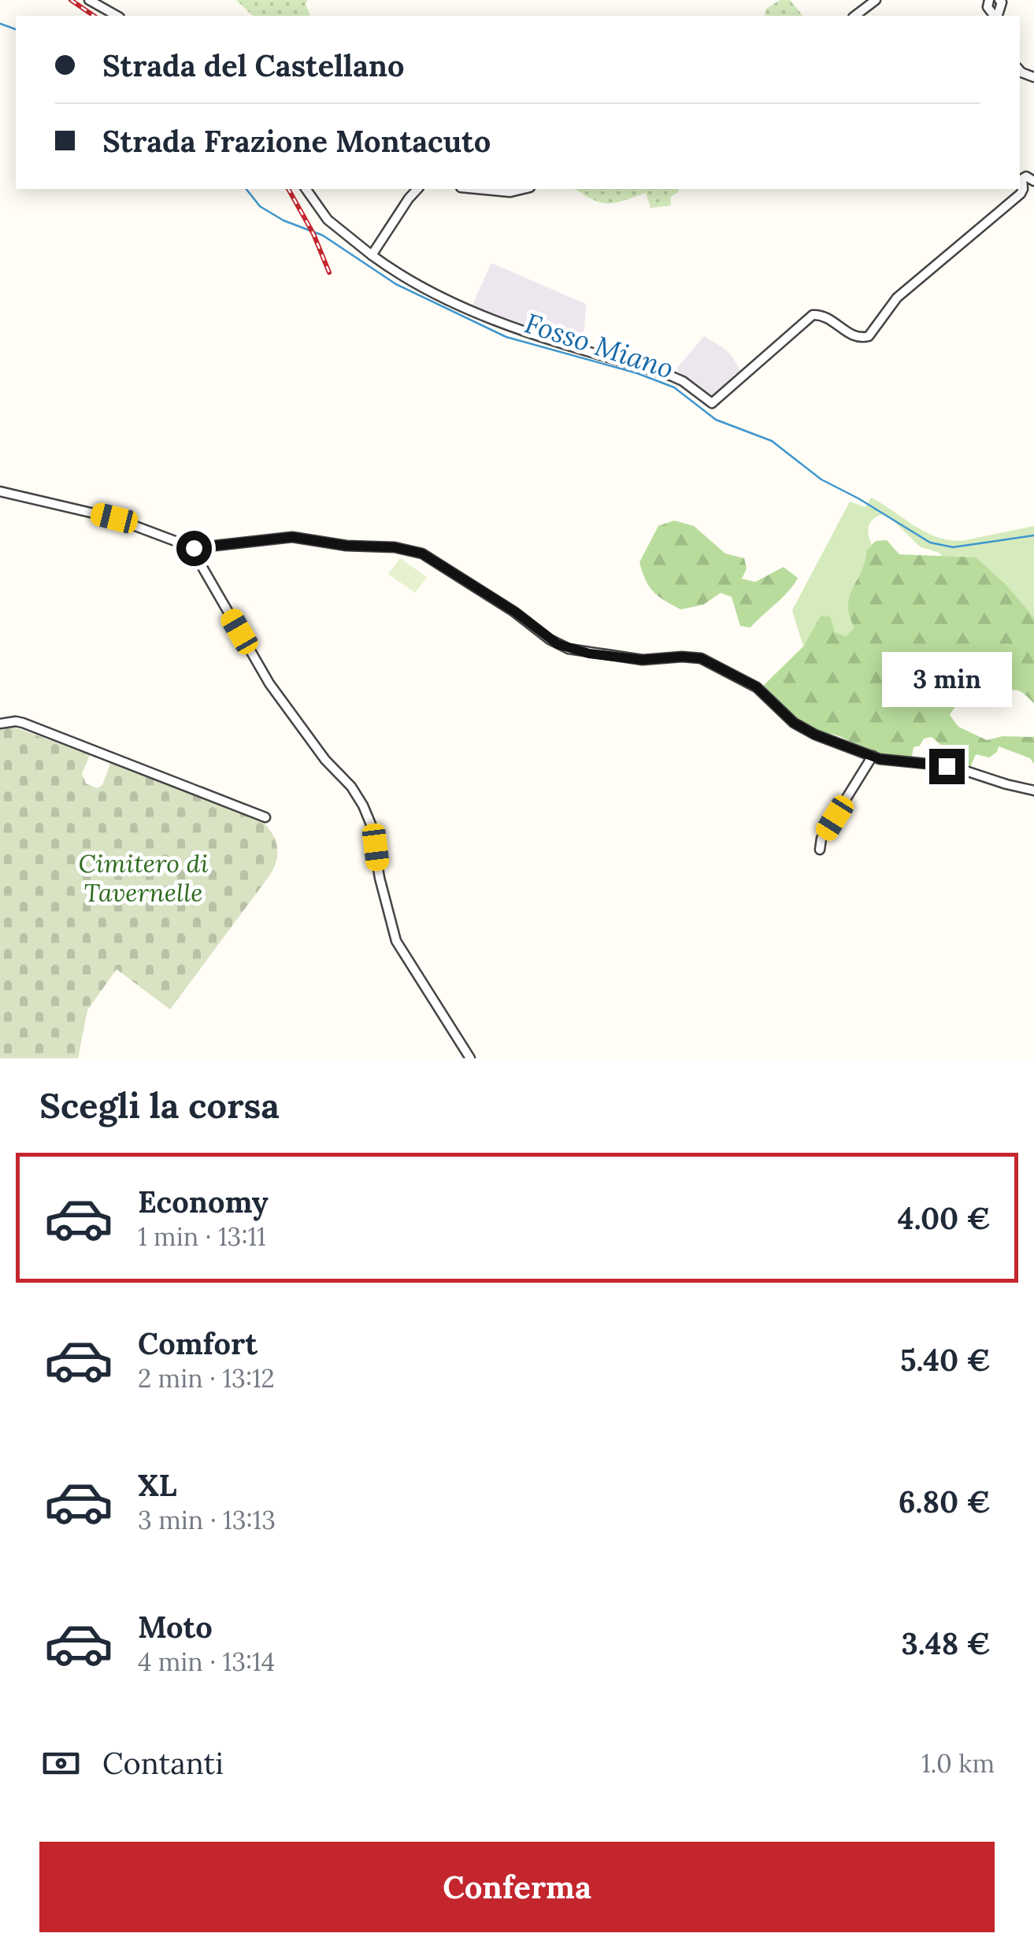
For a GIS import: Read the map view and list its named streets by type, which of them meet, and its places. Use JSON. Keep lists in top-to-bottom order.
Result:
{
  "water": ["Fosso Miano"],
  "parks": ["Cimitero di Tavernelle"],
  "page": {
    "banner": ["Strada del Castellano", "Strada Frazione Montacuto"],
    "bubble": "3 min",
    "heading": "Scegli la corsa",
    "list": [
      {
        "name": "Economy",
        "note": "1 min · 13:11",
        "value": "4.00 €"
      },
      {
        "name": "Comfort",
        "note": "2 min · 13:12",
        "value": "5.40 €"
      },
      {
        "name": "XL",
        "note": "3 min · 13:13",
        "value": "6.80 €"
      },
      {
        "name": "Moto",
        "note": "4 min · 13:14",
        "value": "3.48 €"
      }
    ],
    "pay": ["Contanti", "1.0 km"],
    "buttons": "Conferma"
  }
}
